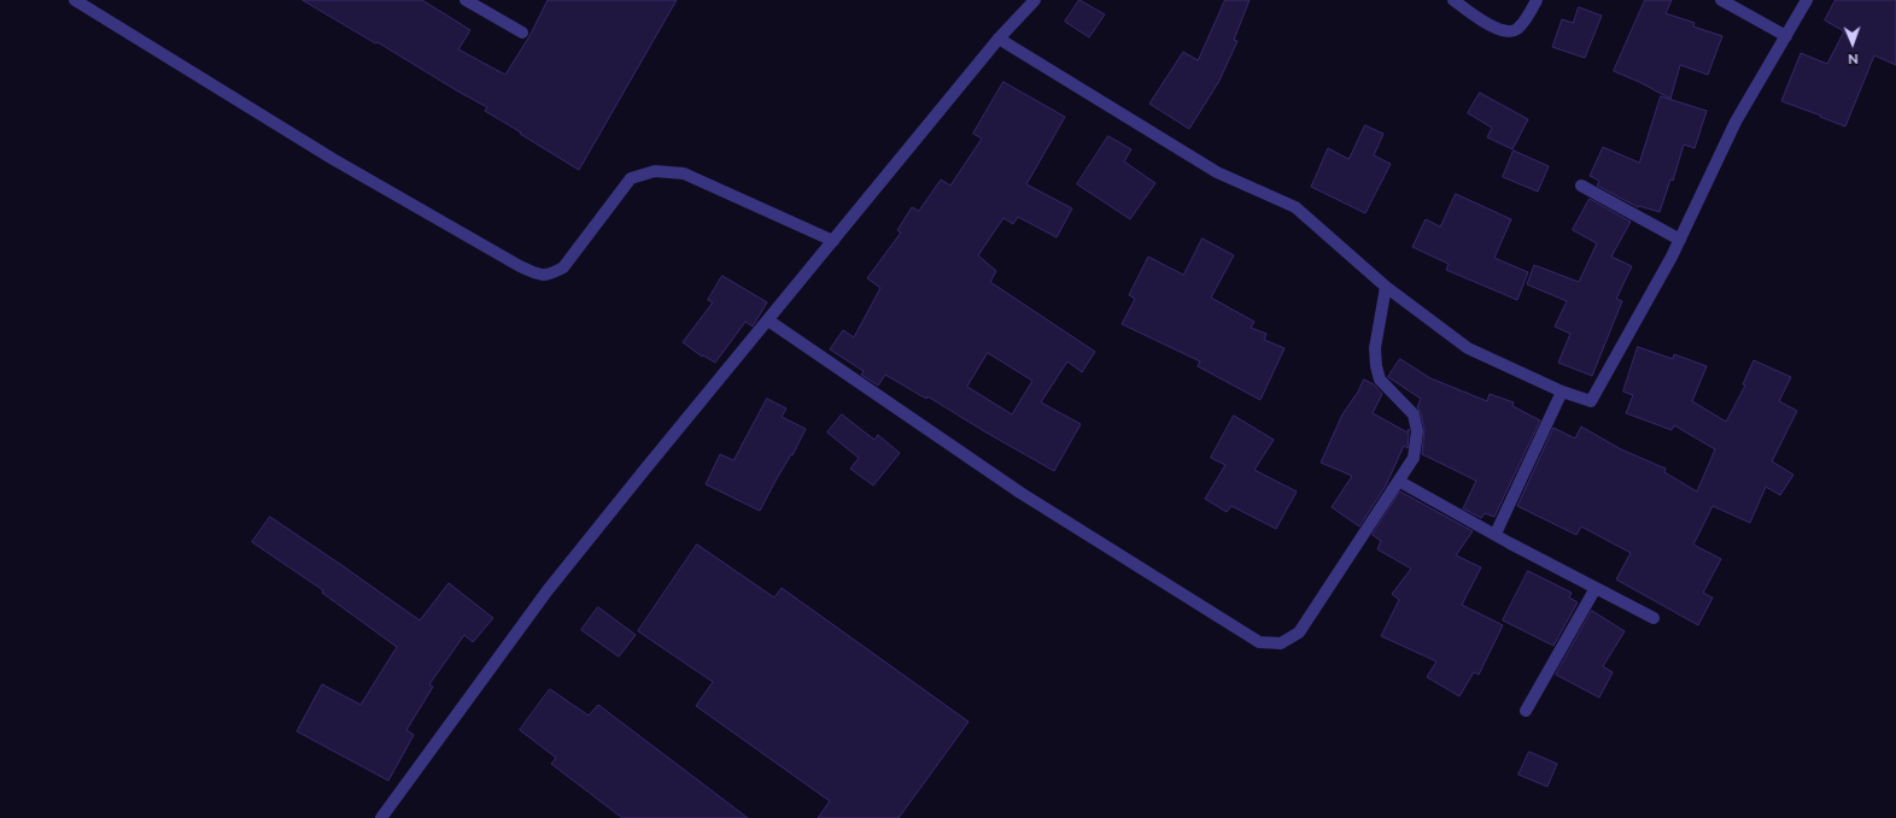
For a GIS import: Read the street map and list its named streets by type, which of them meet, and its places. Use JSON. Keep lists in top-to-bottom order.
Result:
{
  "north": "bottom"
}
